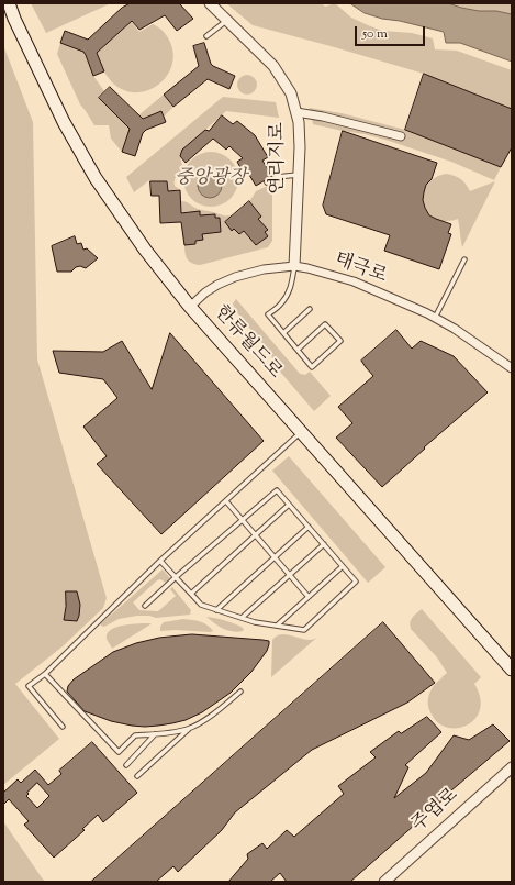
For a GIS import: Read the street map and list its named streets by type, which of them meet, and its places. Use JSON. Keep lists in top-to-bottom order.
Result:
{
  "streets": {
    "main road": ["한류월드로"],
    "street": ["연리지로", "태극로", "주엽로"]
  },
  "crossings": [
    ["연리지로", "태극로"],
    ["태극로", "한류월드로"]
  ],
  "parks": ["중앙광장"],
  "scale_bar": "50 m"
}
